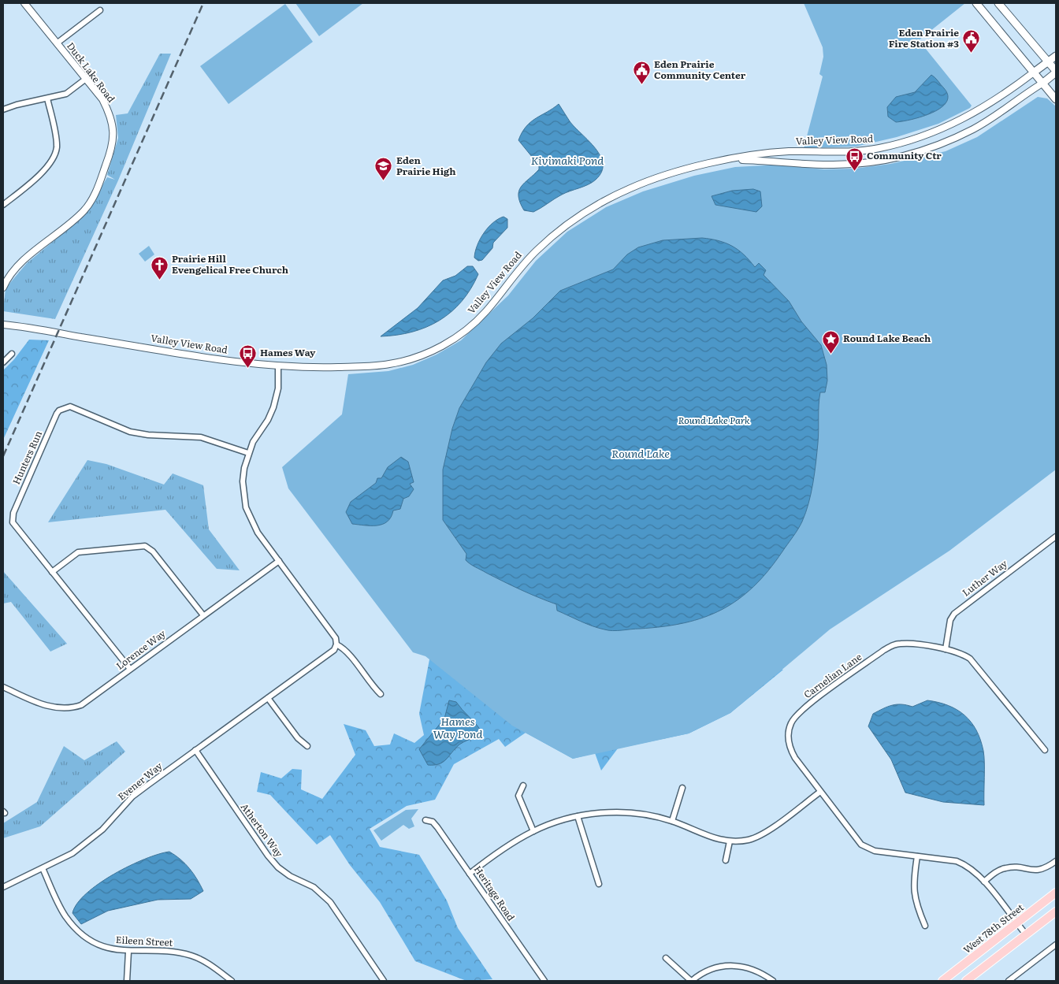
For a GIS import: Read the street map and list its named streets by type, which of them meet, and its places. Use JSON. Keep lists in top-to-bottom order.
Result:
{
  "streets": {
    "main road": ["Valley View Road", "West 78th Street"],
    "street": [
      "Duck Lake Road",
      "Hunters Run",
      "Luther Way",
      "Lorence Way",
      "Carnelian Lane",
      "Evener Way",
      "Atherton Way",
      "Heritage Road",
      "Eileen Street"
    ]
  },
  "crossings": [
    ["Hunters Run", "Lorence Way"],
    ["Luther Way", "Carnelian Lane"],
    ["Carnelian Lane", "West 78th Street"],
    ["Evener Way", "Atherton Way"],
    ["Evener Way", "Eileen Street"]
  ],
  "water": ["Kivimaki Pond", "Round Lake", "Hames Way Pond"],
  "parks": ["Round Lake Park"],
  "places": {
    "public building": ["Eden Prairie Fire Station #3", "Eden Prairie Community Center"],
    "bus stop": ["Community Ctr", "Hames Way"],
    "school or university": ["Eden Prairie High"],
    "church": ["Prairie Hill Evengelical Free Church"],
    "place": ["Round Lake Beach"]
  }
}
